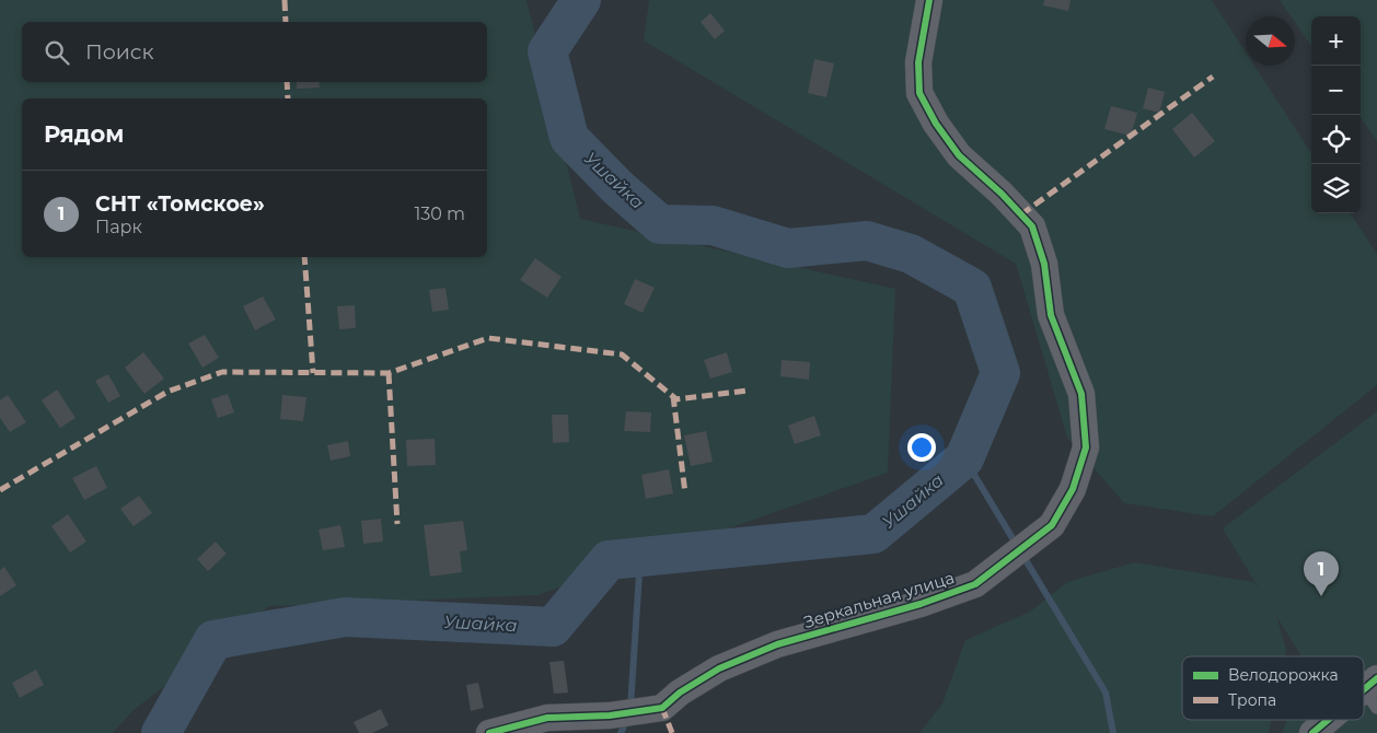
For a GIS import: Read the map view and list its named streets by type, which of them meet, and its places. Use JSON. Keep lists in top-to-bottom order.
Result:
{
  "streets": {
    "street": ["Зеркальная улица"]
  },
  "water": ["Ушайка"],
  "legend": ["Велодорожка", "Тропа"],
  "north": "right",
  "page": {
    "map_buttons": ["+", "−"],
    "search": "Поиск",
    "heading": "Рядом",
    "list": [
      {
        "mark": "1",
        "name": "СНТ «Томское»",
        "note": "Парк",
        "value": "130 m"
      }
    ],
    "pins": "1"
  }
}
